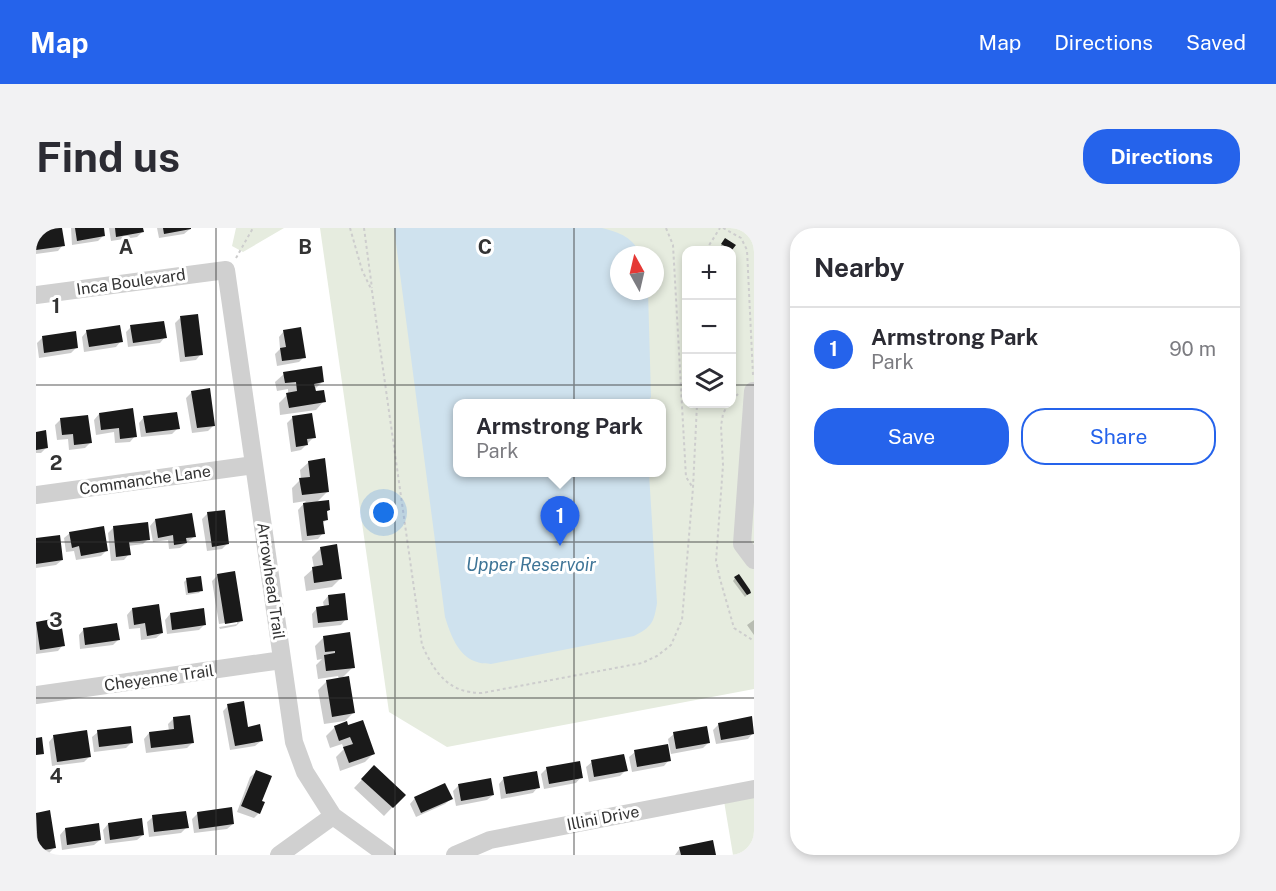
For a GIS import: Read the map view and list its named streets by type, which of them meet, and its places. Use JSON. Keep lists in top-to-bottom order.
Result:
{
  "streets": {
    "street": [
      "Inca Boulevard",
      "Commanche Lane",
      "Arrowhead Trail",
      "Cheyenne Trail",
      "Illini Drive"
    ]
  },
  "crossings": [
    ["Inca Boulevard", "Arrowhead Trail"],
    ["Commanche Lane", "Arrowhead Trail"],
    ["Arrowhead Trail", "Cheyenne Trail"]
  ],
  "water": ["Upper Reservoir"],
  "north": "top",
  "page": {
    "header": "Map",
    "nav": ["Map", "Directions", "Saved"],
    "buttons": [
      "Directions",
      ["Save", "Share"]
    ],
    "title": "Find us",
    "heading": "Nearby",
    "map_buttons": ["+", "−"],
    "list": [
      {
        "mark": "1",
        "name": "Armstrong Park",
        "note": "Park",
        "value": "90 m"
      }
    ],
    "popup": ["Armstrong Park", "Park"],
    "pins": "1"
  },
  "grid": {
    "columns": ["A", "B", "C"],
    "rows": [
      "1",
      "2",
      "3",
      "4"
    ]
  }
}
